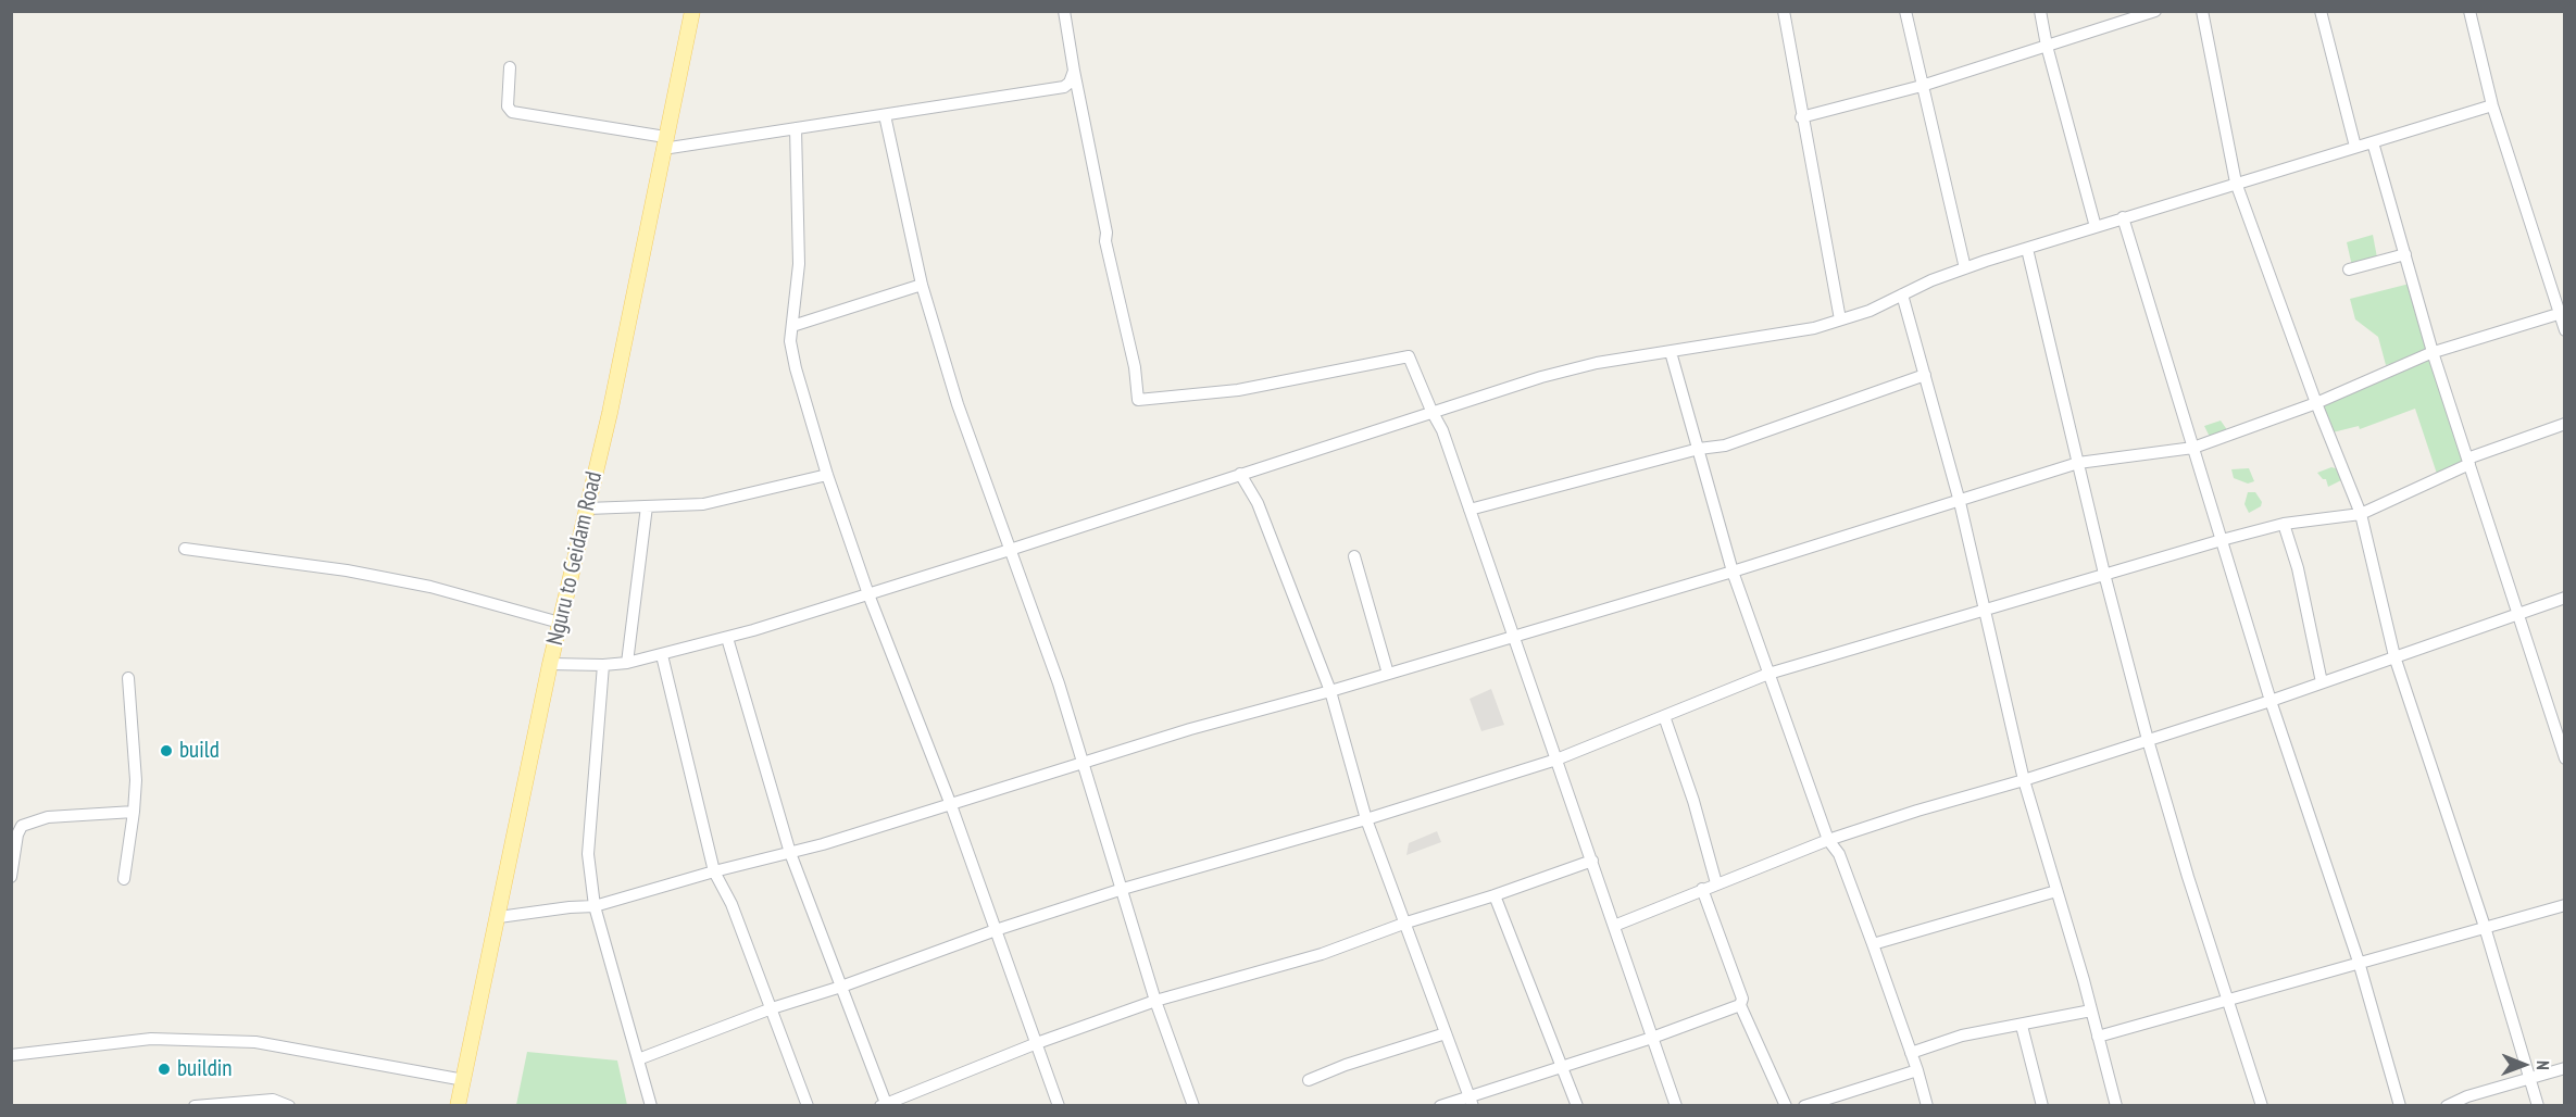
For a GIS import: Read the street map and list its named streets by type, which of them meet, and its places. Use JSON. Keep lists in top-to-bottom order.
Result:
{
  "streets": {
    "main road": ["Nguru to Geidam Road"]
  },
  "places": ["build", "buildin"],
  "north": "right"
}
